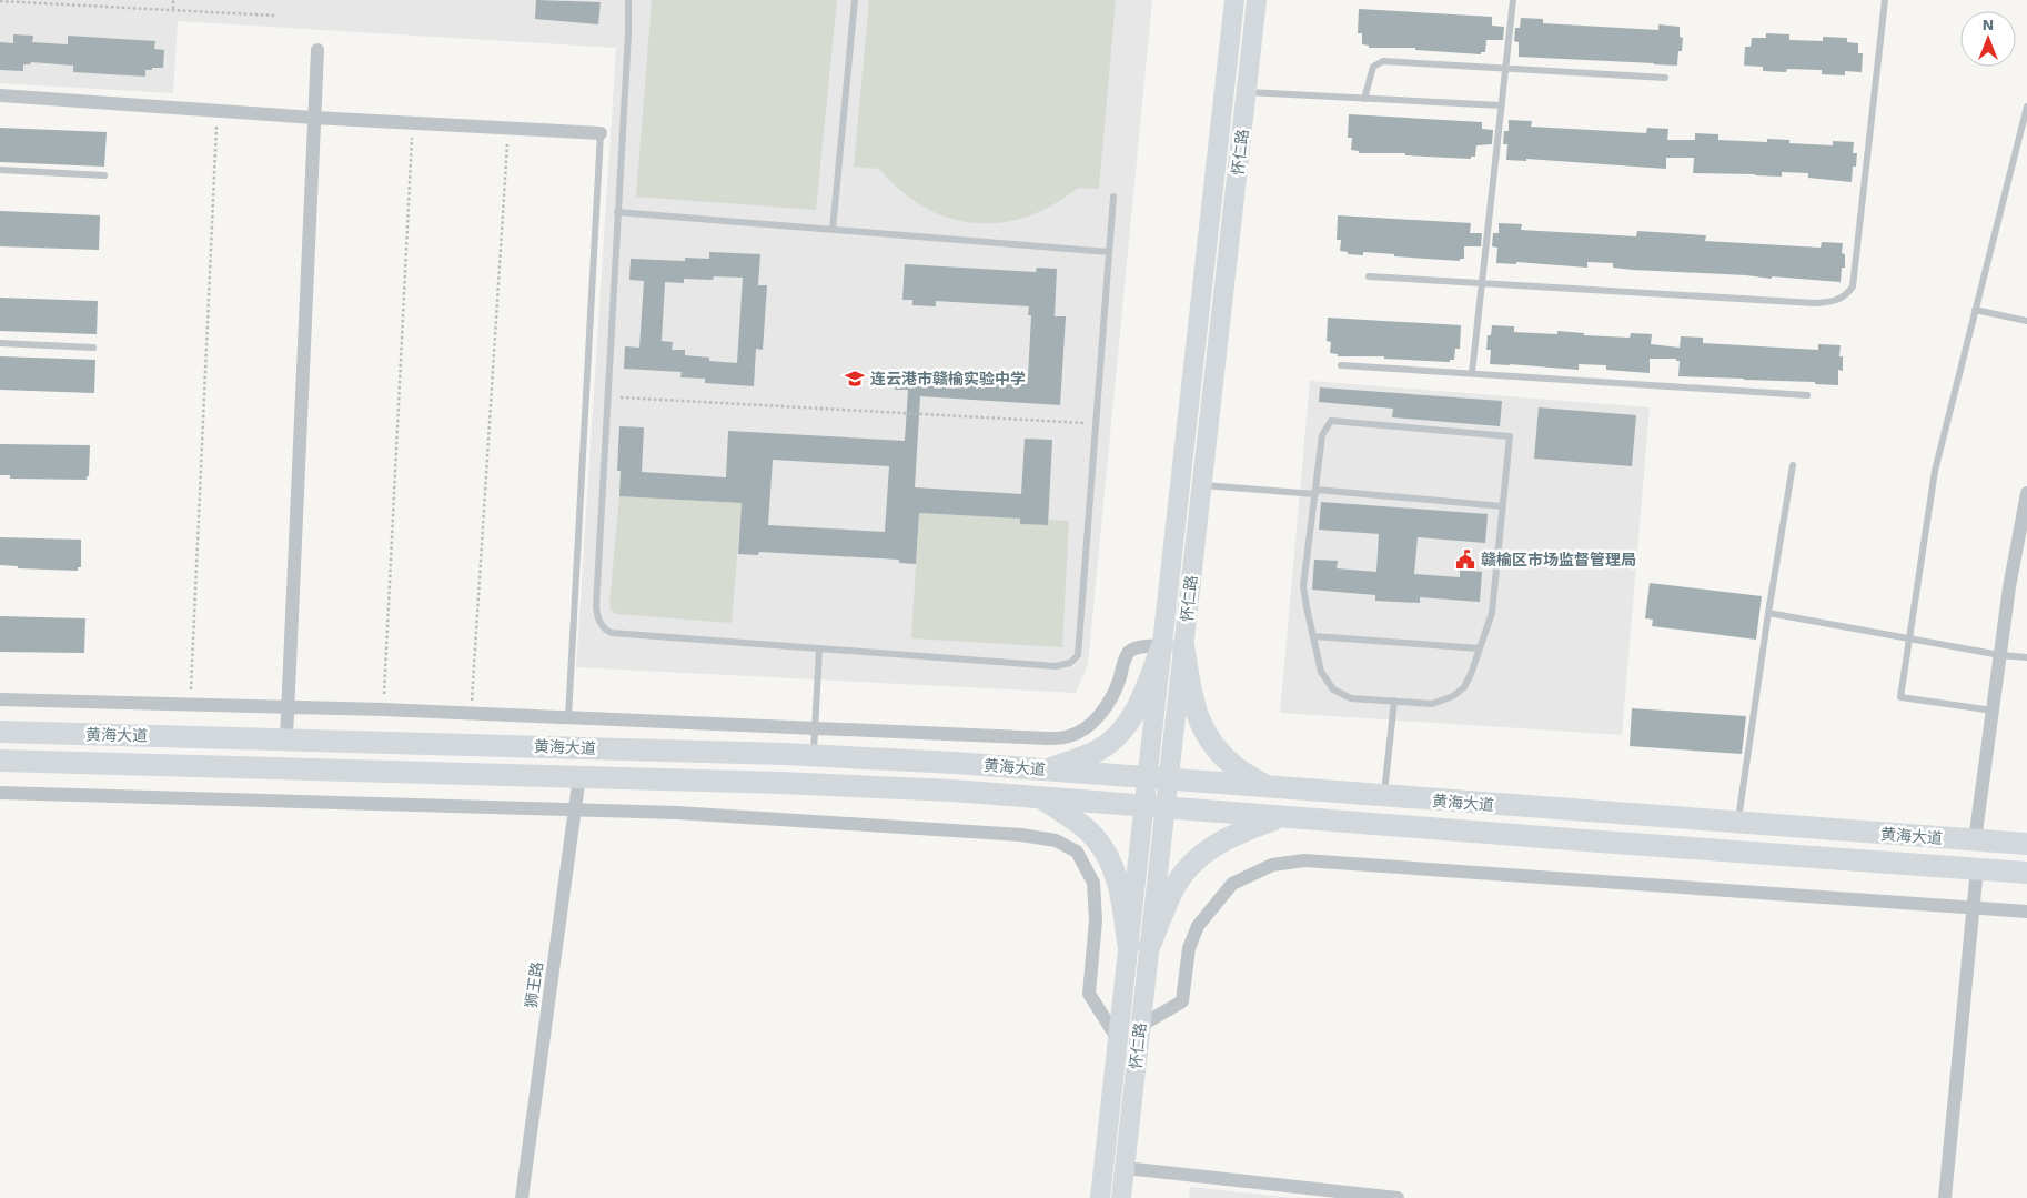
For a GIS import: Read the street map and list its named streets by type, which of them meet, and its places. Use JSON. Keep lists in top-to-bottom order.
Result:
{
  "streets": {
    "main road": ["怀仁路", "黄海大道"],
    "street": ["狮王路"]
  },
  "crossings": [
    ["怀仁路", "黄海大道"],
    ["黄海大道", "狮王路"]
  ],
  "places": {
    "school or university": ["连云港市赣榆实验中学"],
    "public building": ["赣榆区市场监督管理局"]
  },
  "north": "top"
}
